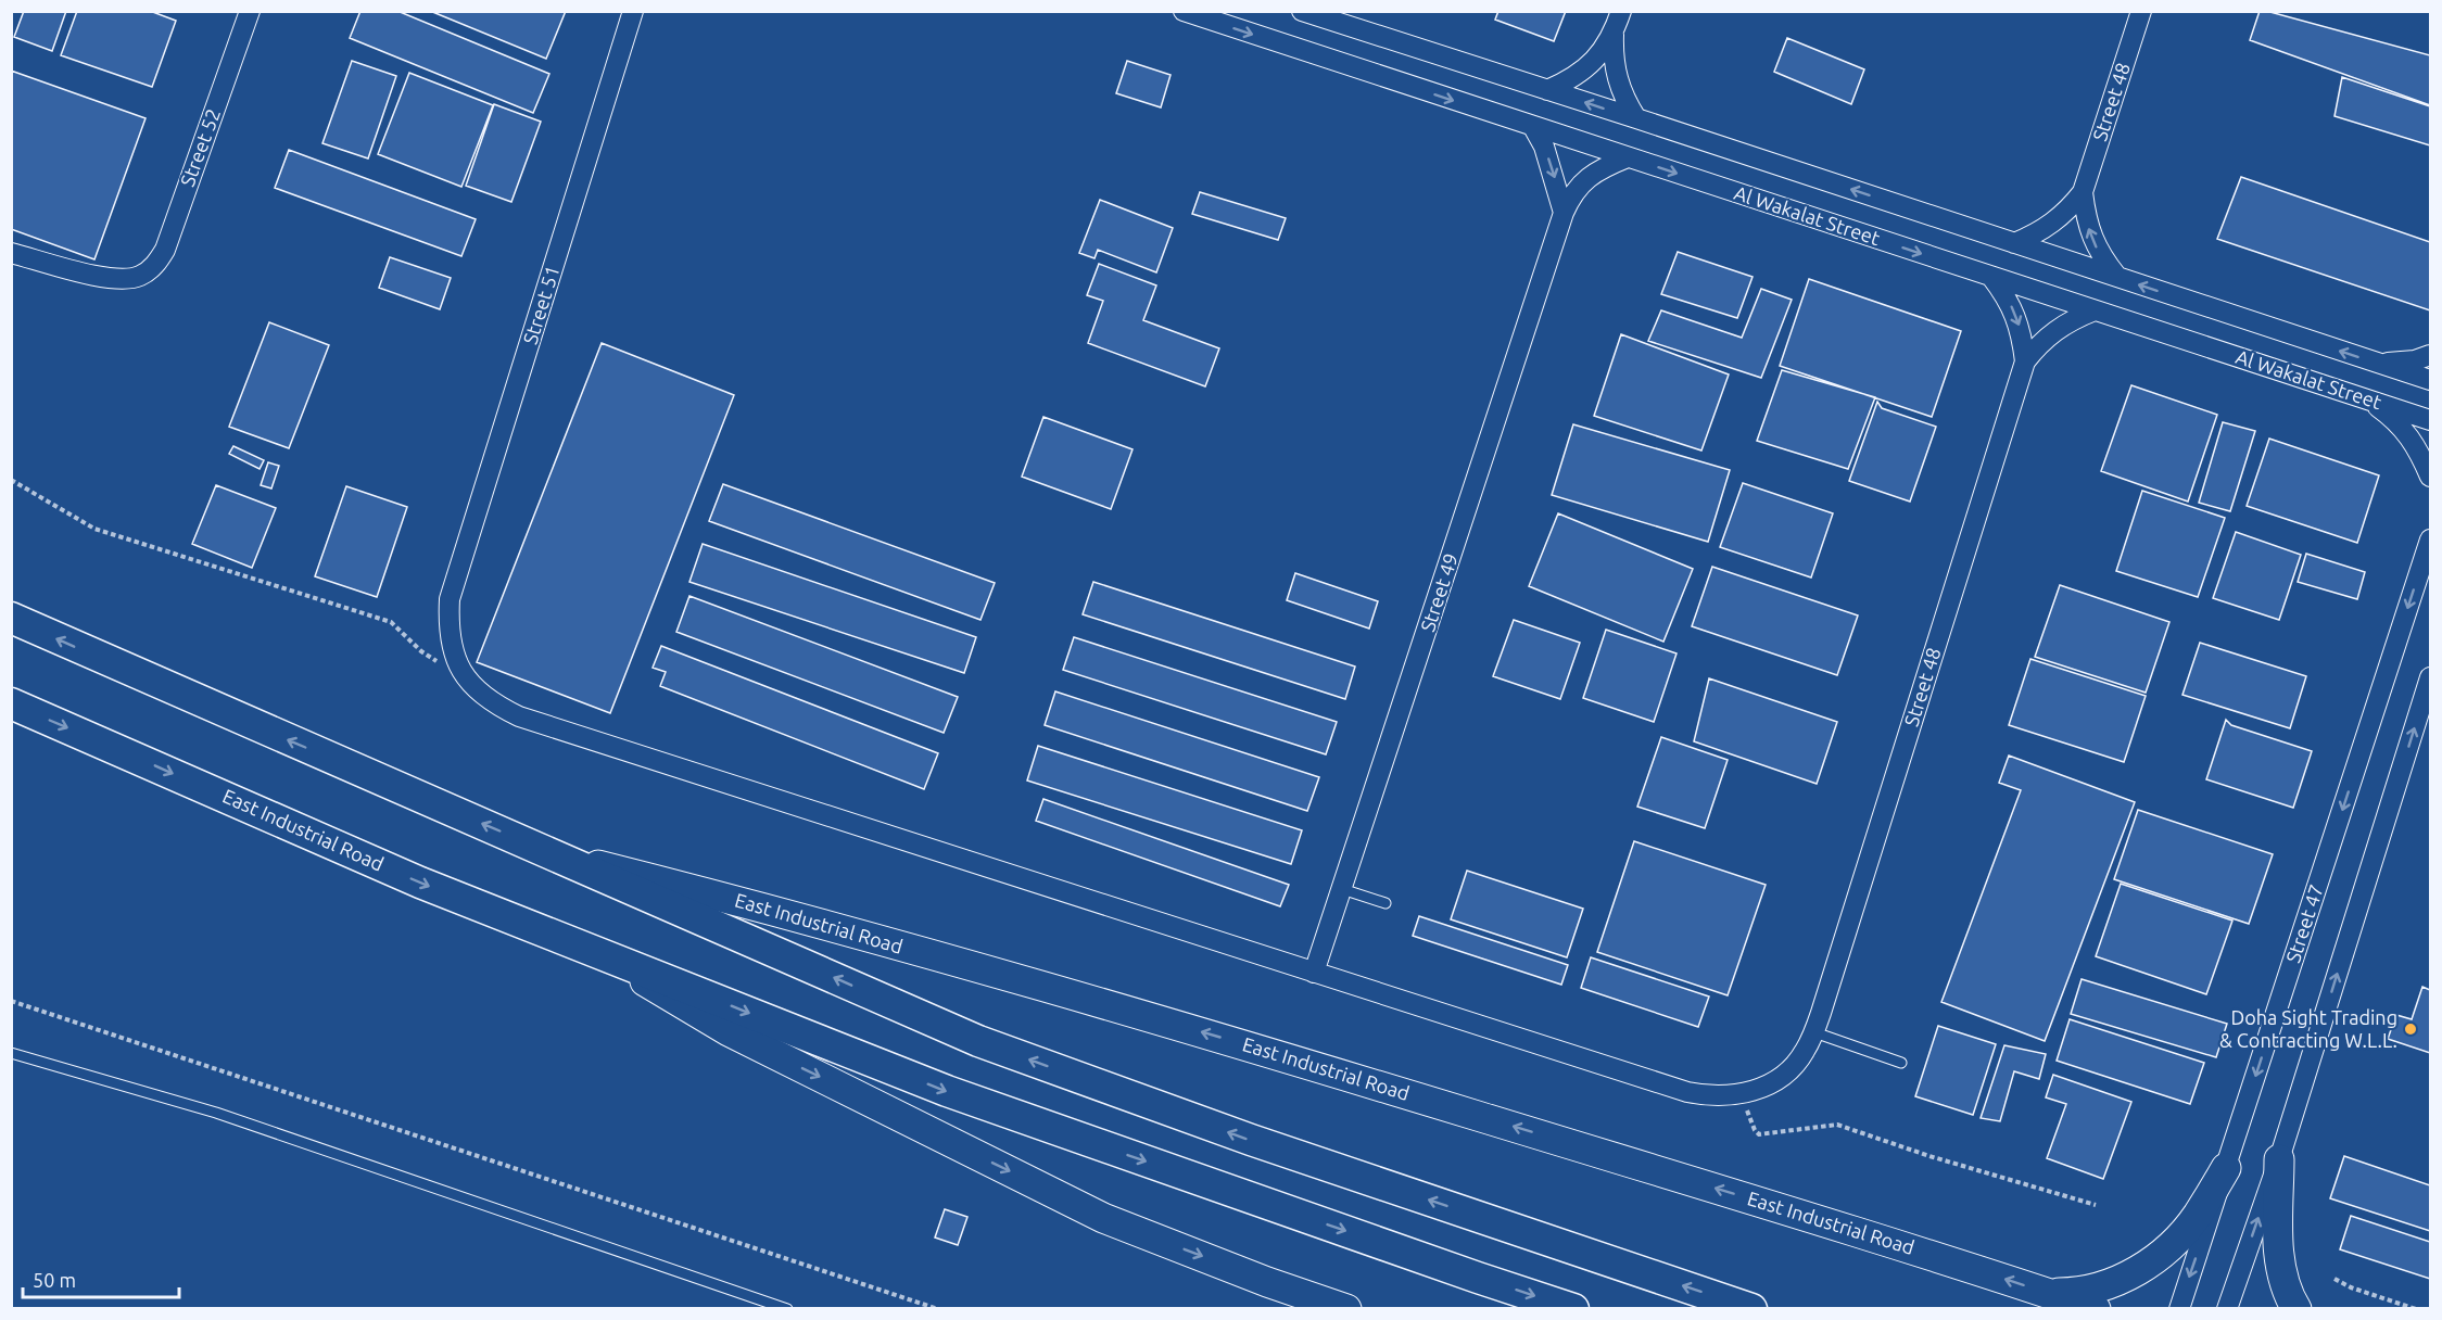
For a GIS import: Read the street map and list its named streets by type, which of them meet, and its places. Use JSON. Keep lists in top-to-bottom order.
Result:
{
  "streets": {
    "highway": ["East Industrial Road"],
    "street": [
      "Street 48",
      "Street 52",
      "Al Wakalat Street",
      "Street 51",
      "Street 49",
      "Street 47"
    ]
  },
  "crossings": [
    ["Street 48", "Al Wakalat Street"],
    ["Al Wakalat Street", "Street 49"]
  ],
  "places": ["Doha Sight Trading & Contracting W.L.L."],
  "scale_bar": "50 m"
}
